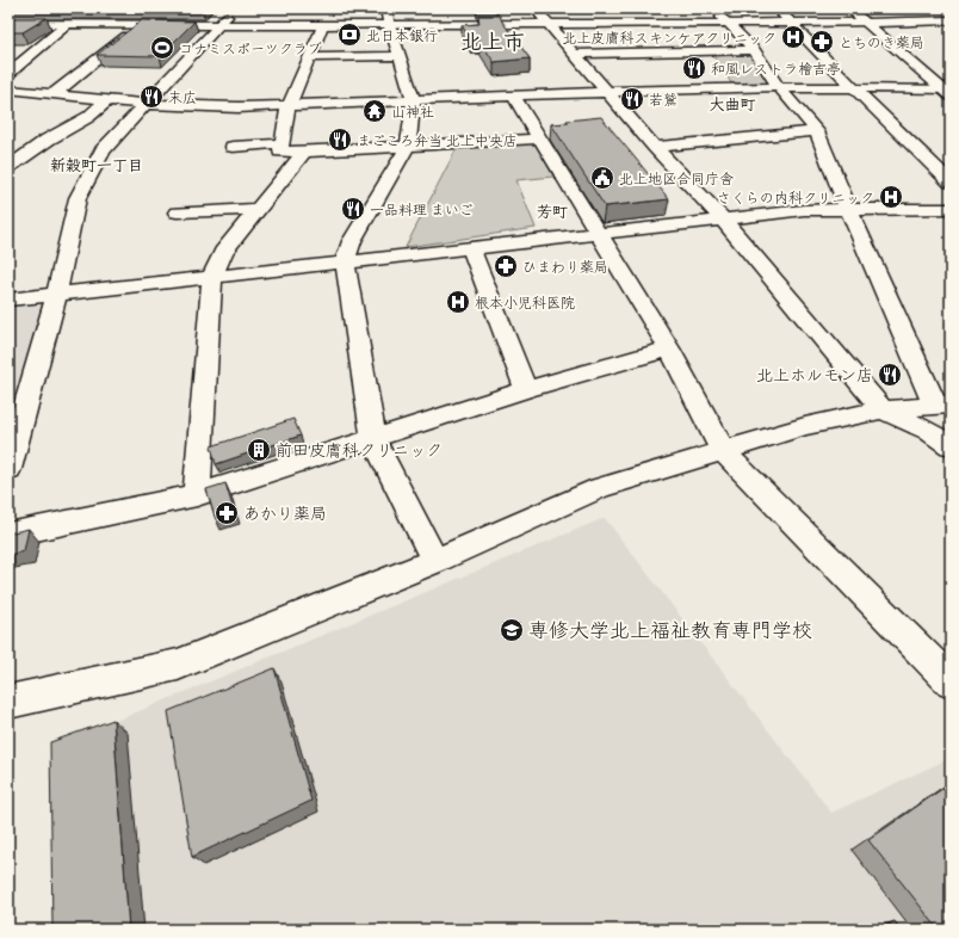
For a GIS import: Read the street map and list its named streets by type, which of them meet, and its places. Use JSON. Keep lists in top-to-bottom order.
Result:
{
  "districts": [
    "北上市",
    "大曲町",
    "新穀町一丁目",
    "芳町"
  ],
  "places": {
    "bank": ["北日本銀行"],
    "hospital": ["北上皮膚科スキンケアクリニック", "さくらの内科クリニック", "根本小児科医院"],
    "pharmacy": ["とちのき薬局", "ひまわり薬局", "あかり薬局"],
    "sports": ["コナミスポーツクラブ"],
    "restaurant": [
      "和風レストラ檜吉亭",
      "末広",
      "若鷲",
      "まごころ弁当 北上中央店",
      "一品料理 まいご",
      "北上ホルモン店"
    ],
    "temple": ["山神社"],
    "public building": ["北上地区合同庁舎"],
    "building": ["前田皮膚科クリニック"],
    "school or university": ["専修大学北上福祉教育専門学校"]
  }
}
